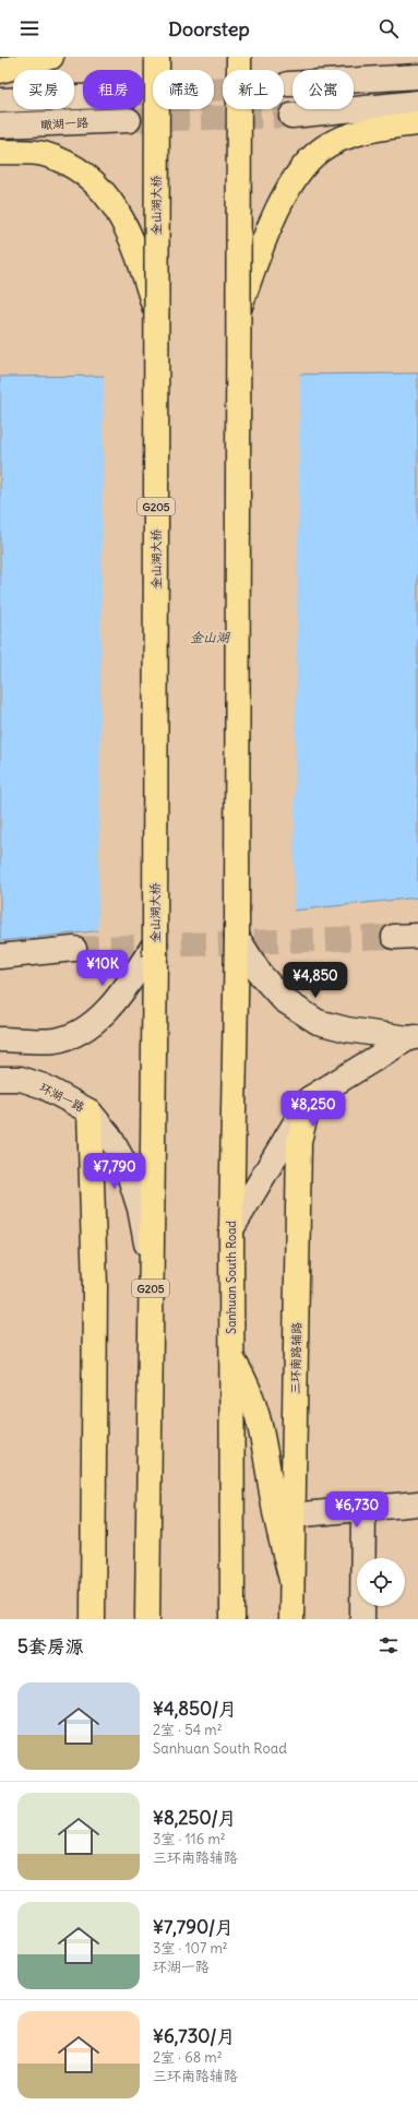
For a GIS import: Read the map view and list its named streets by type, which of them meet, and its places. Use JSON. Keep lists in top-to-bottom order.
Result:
{
  "streets": {
    "main road": [
      "金山湖大桥",
      "G205",
      "Sanhuan South Road",
      "三环南路辅路"
    ],
    "street": ["瞰湖一路", "环湖一路"]
  },
  "crossings": [
    ["金山湖大桥", "G205"],
    ["G205", "环湖一路"]
  ],
  "water": ["金山湖"],
  "page": {
    "header": "Doorstep",
    "chip": [
      "买房",
      "租房",
      "筛选",
      "新上",
      "公寓"
    ],
    "price": [
      "¥10K",
      "¥4,850",
      "¥8,250",
      "¥7,790",
      "¥6,730"
    ],
    "heading": "5套房源",
    "list": [
      {
        "name": "¥4,850/月",
        "note": "2室 · 54 m² · Sanhuan South Road"
      },
      {
        "name": "¥8,250/月",
        "note": "3室 · 116 m² · 三环南路辅路"
      },
      {
        "name": "¥7,790/月",
        "note": "3室 · 107 m² · 环湖一路"
      },
      {
        "name": "¥6,730/月",
        "note": "2室 · 68 m² · 三环南路辅路"
      }
    ]
  }
}
